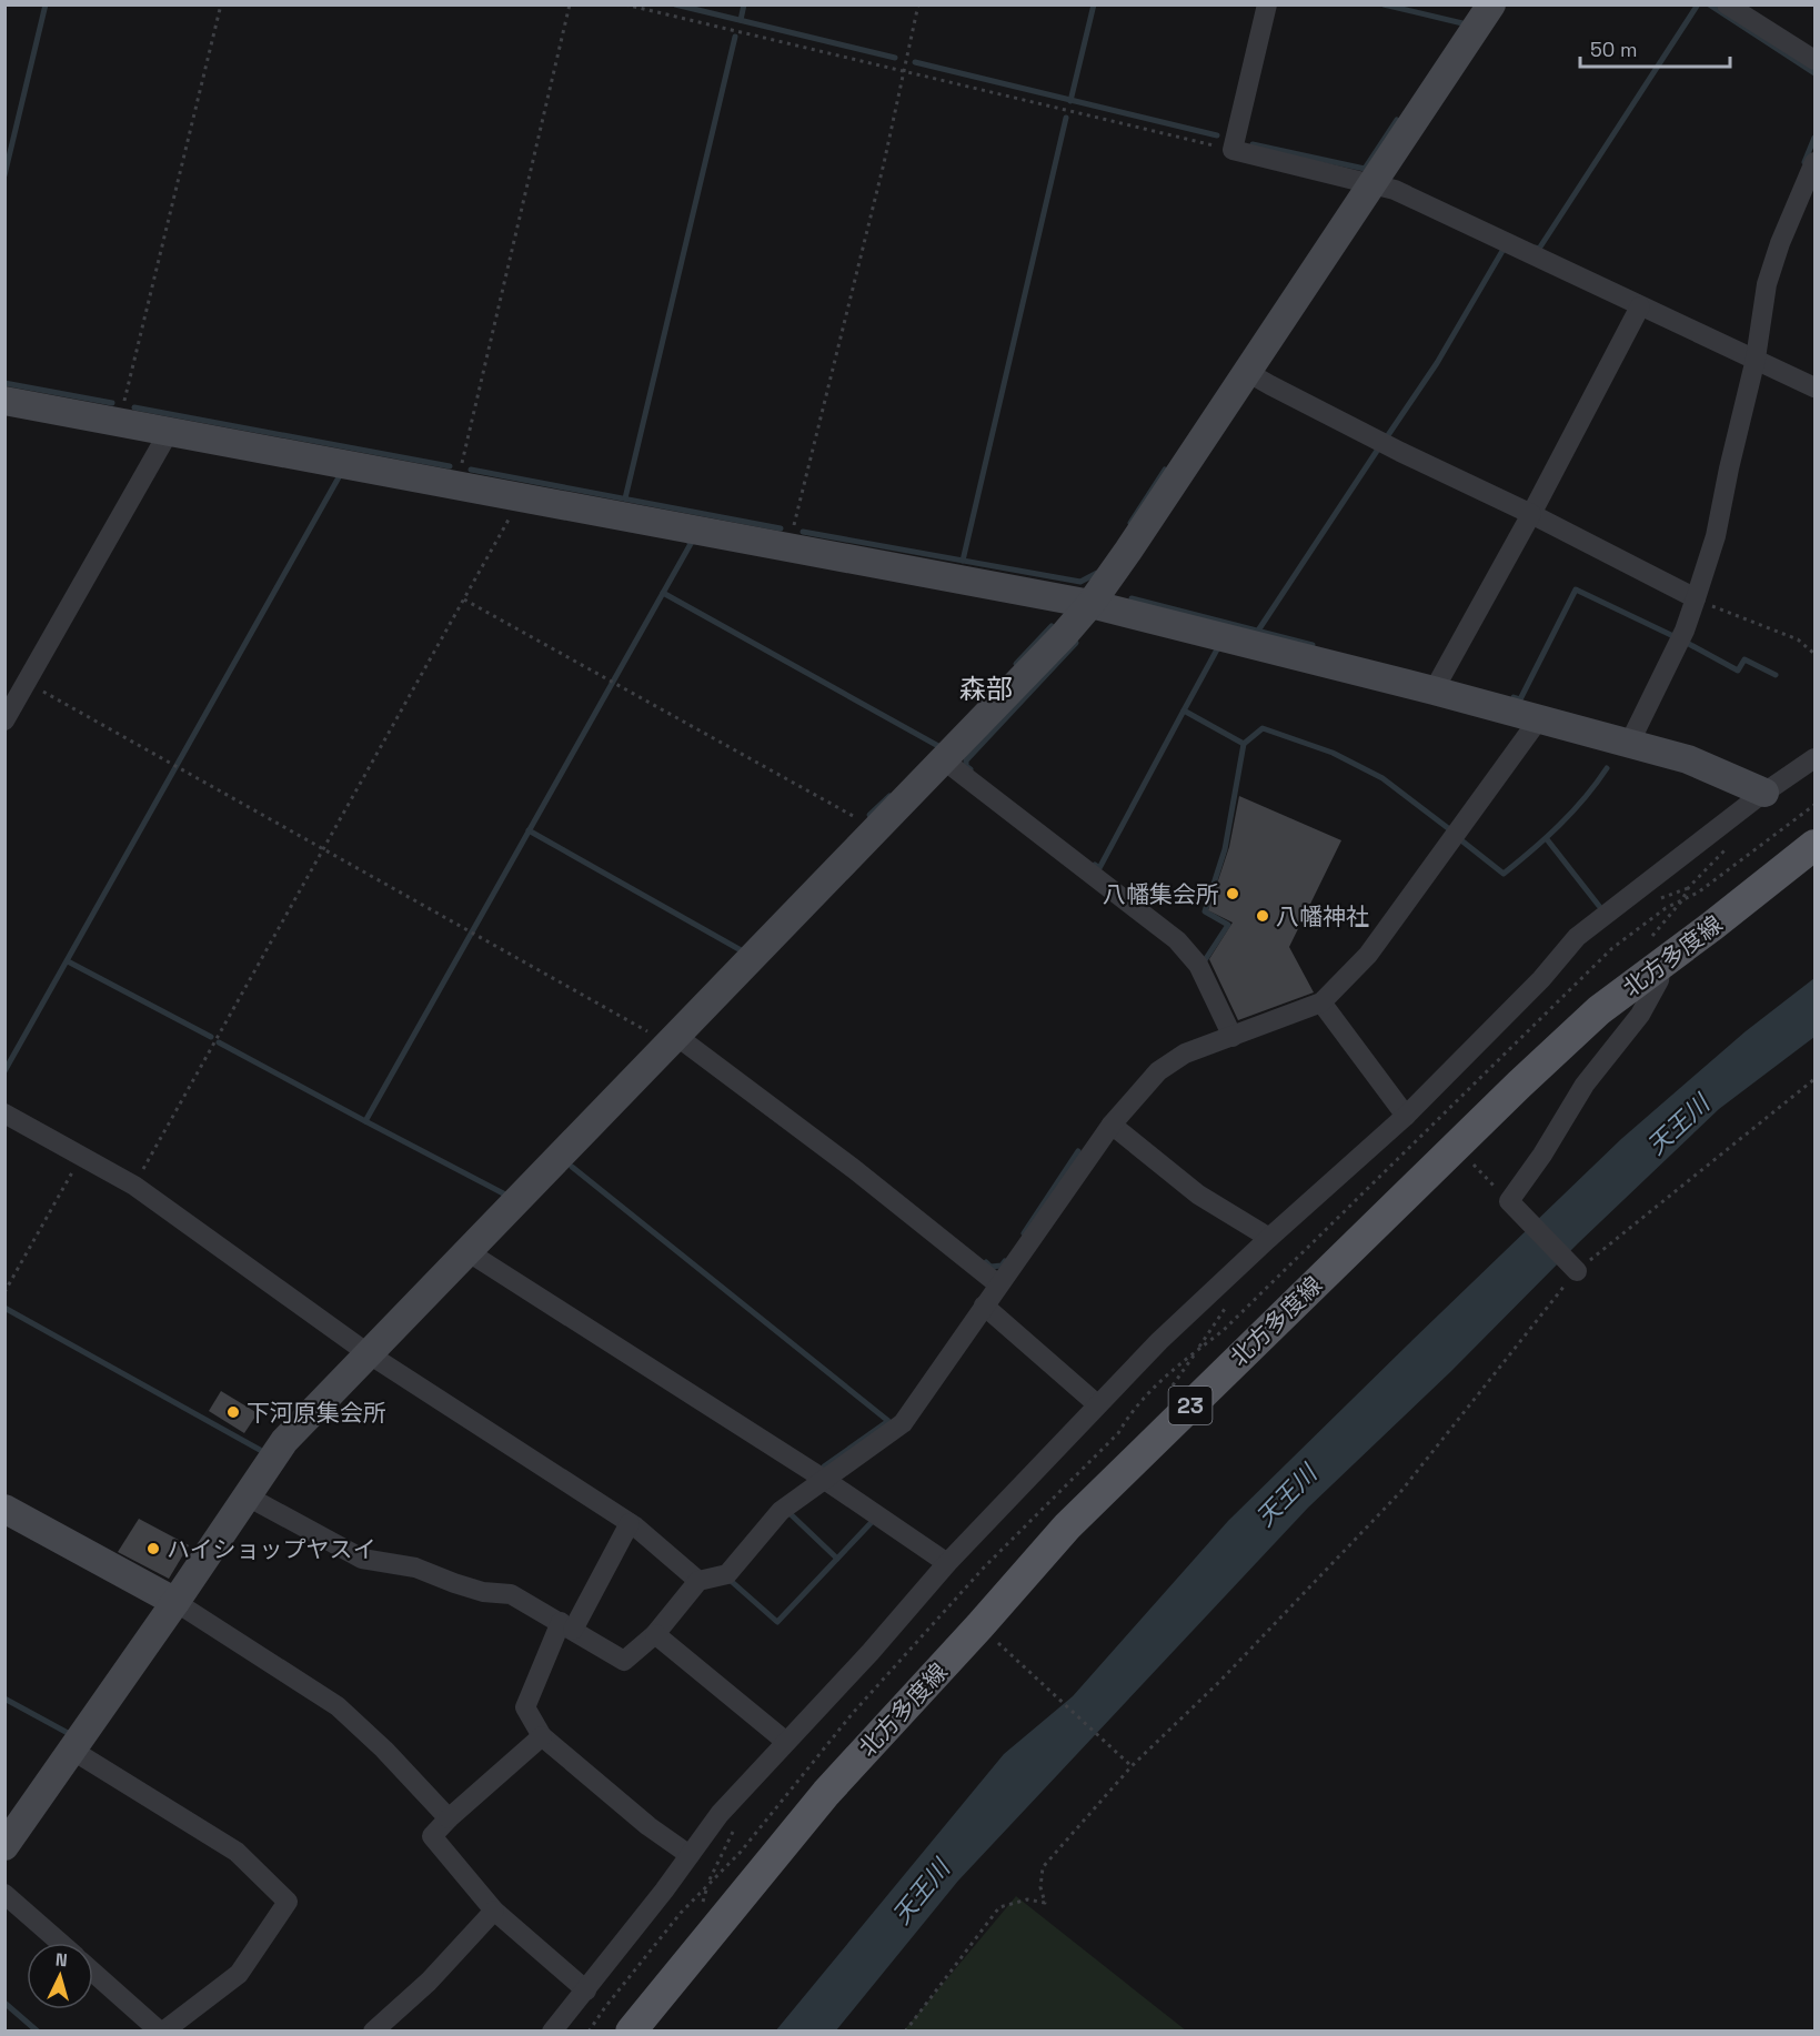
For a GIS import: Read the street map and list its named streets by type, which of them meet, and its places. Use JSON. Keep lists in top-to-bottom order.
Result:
{
  "streets": {
    "main road": ["北方多度線", "23"]
  },
  "districts": ["森部"],
  "water": ["天王川"],
  "places": [
    "八幡集会所",
    "八幡神社",
    "下河原集会所",
    "ハイショップヤスイ"
  ],
  "scale_bar": "50 m",
  "north": "top"
}
